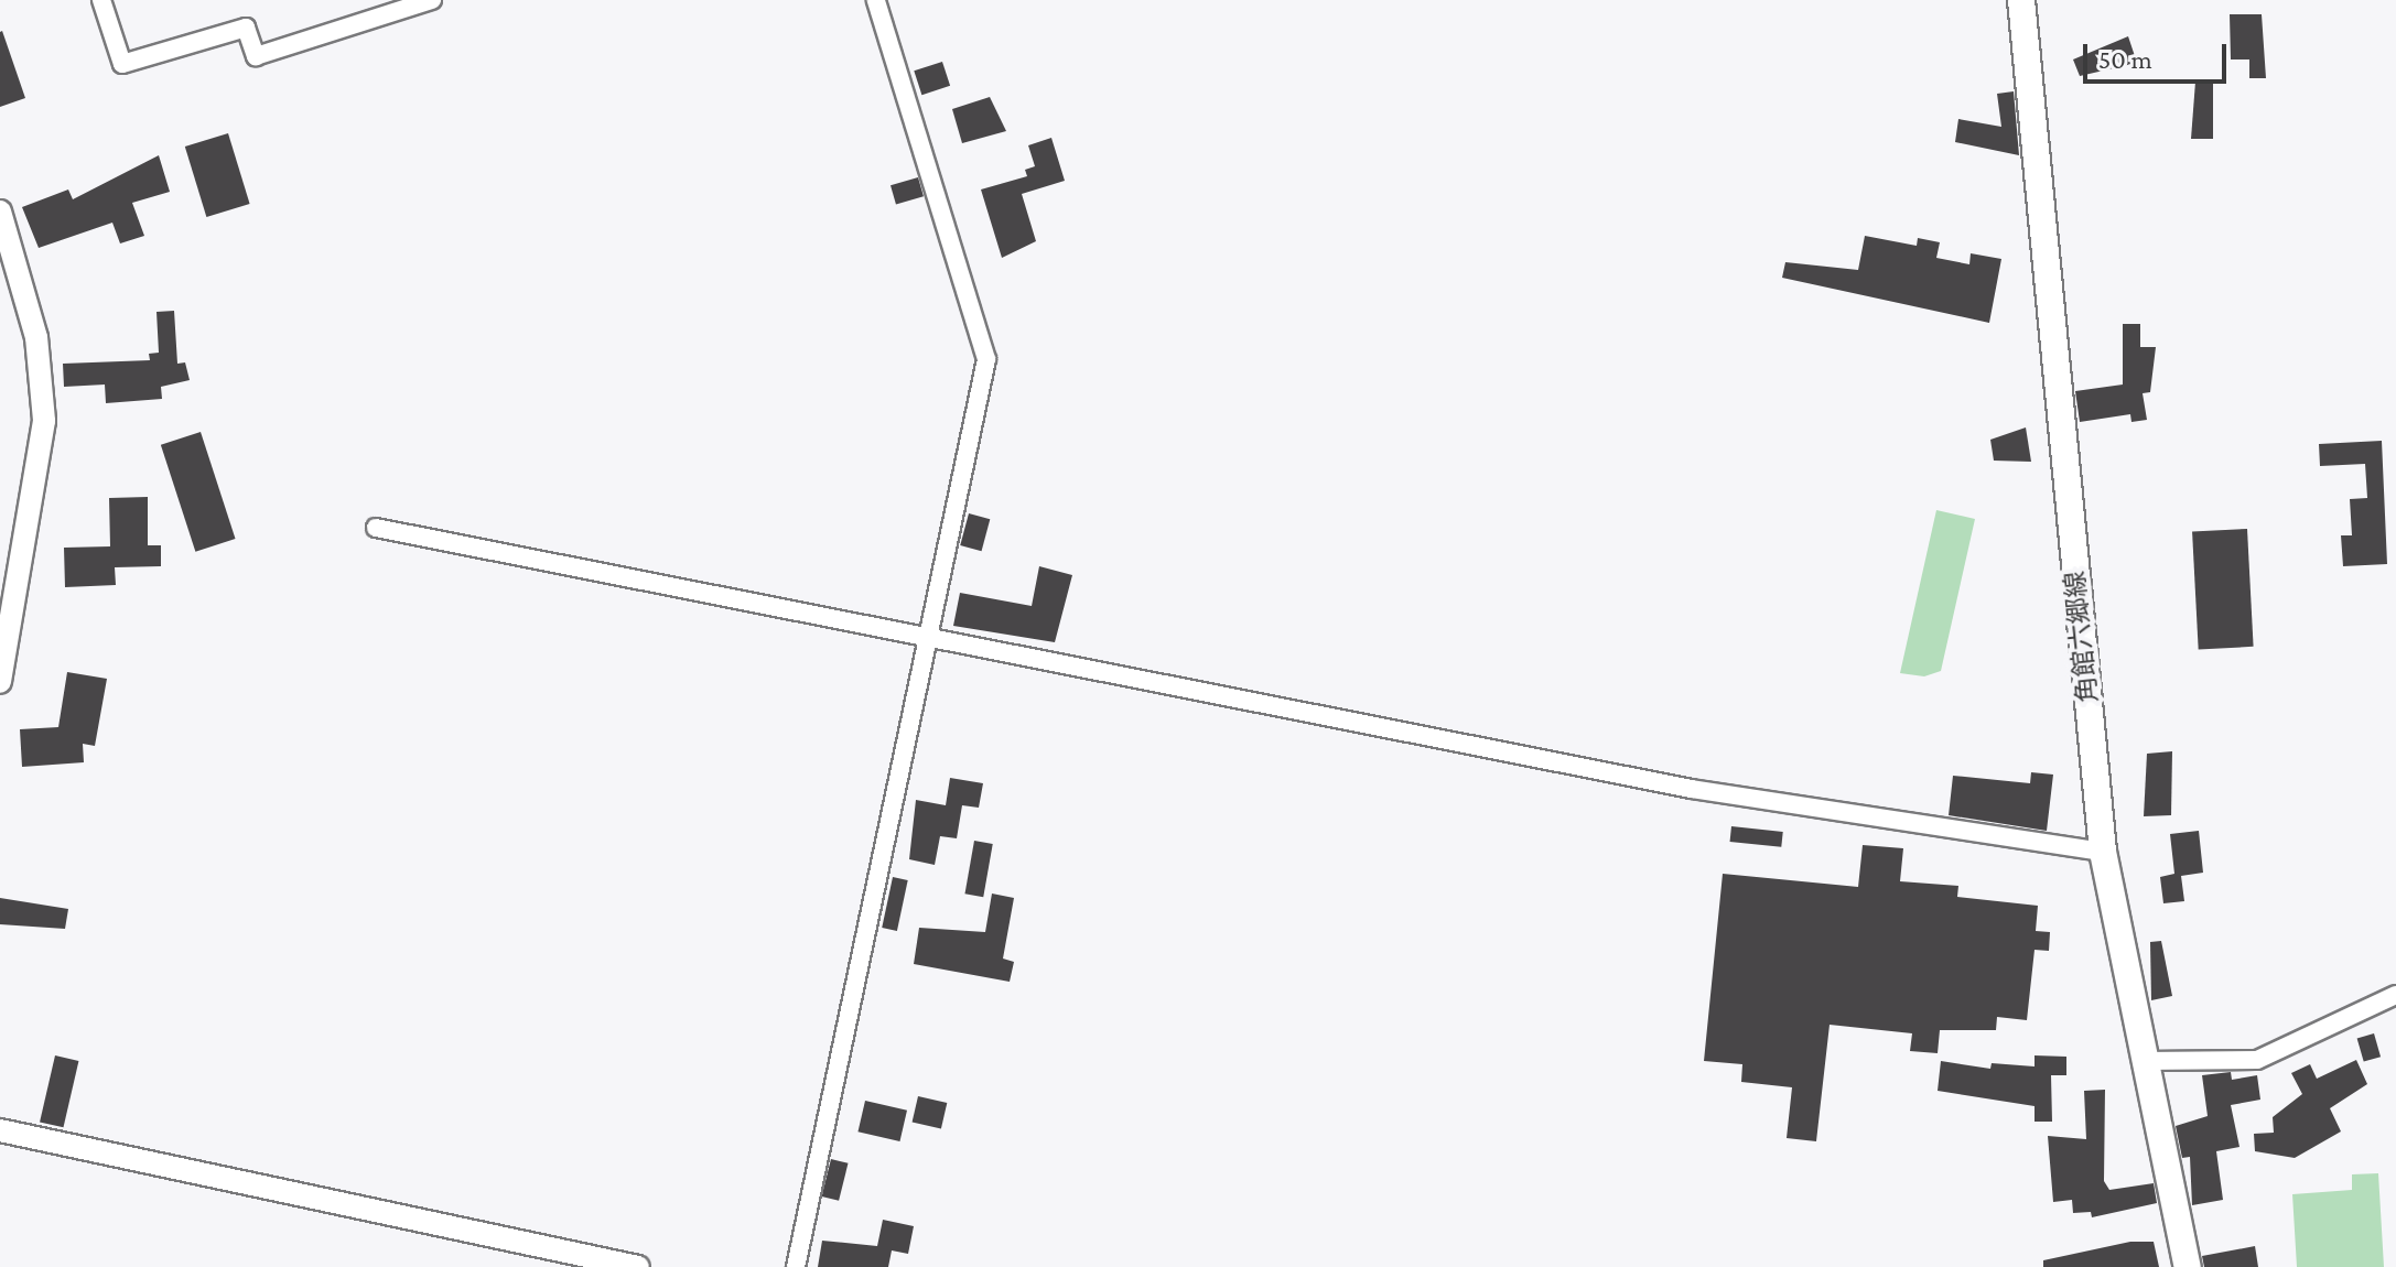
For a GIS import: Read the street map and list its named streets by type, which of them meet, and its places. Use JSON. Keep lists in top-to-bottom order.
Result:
{
  "streets": {
    "main road": ["角館六郷線"]
  },
  "scale_bar": "50 m"
}
